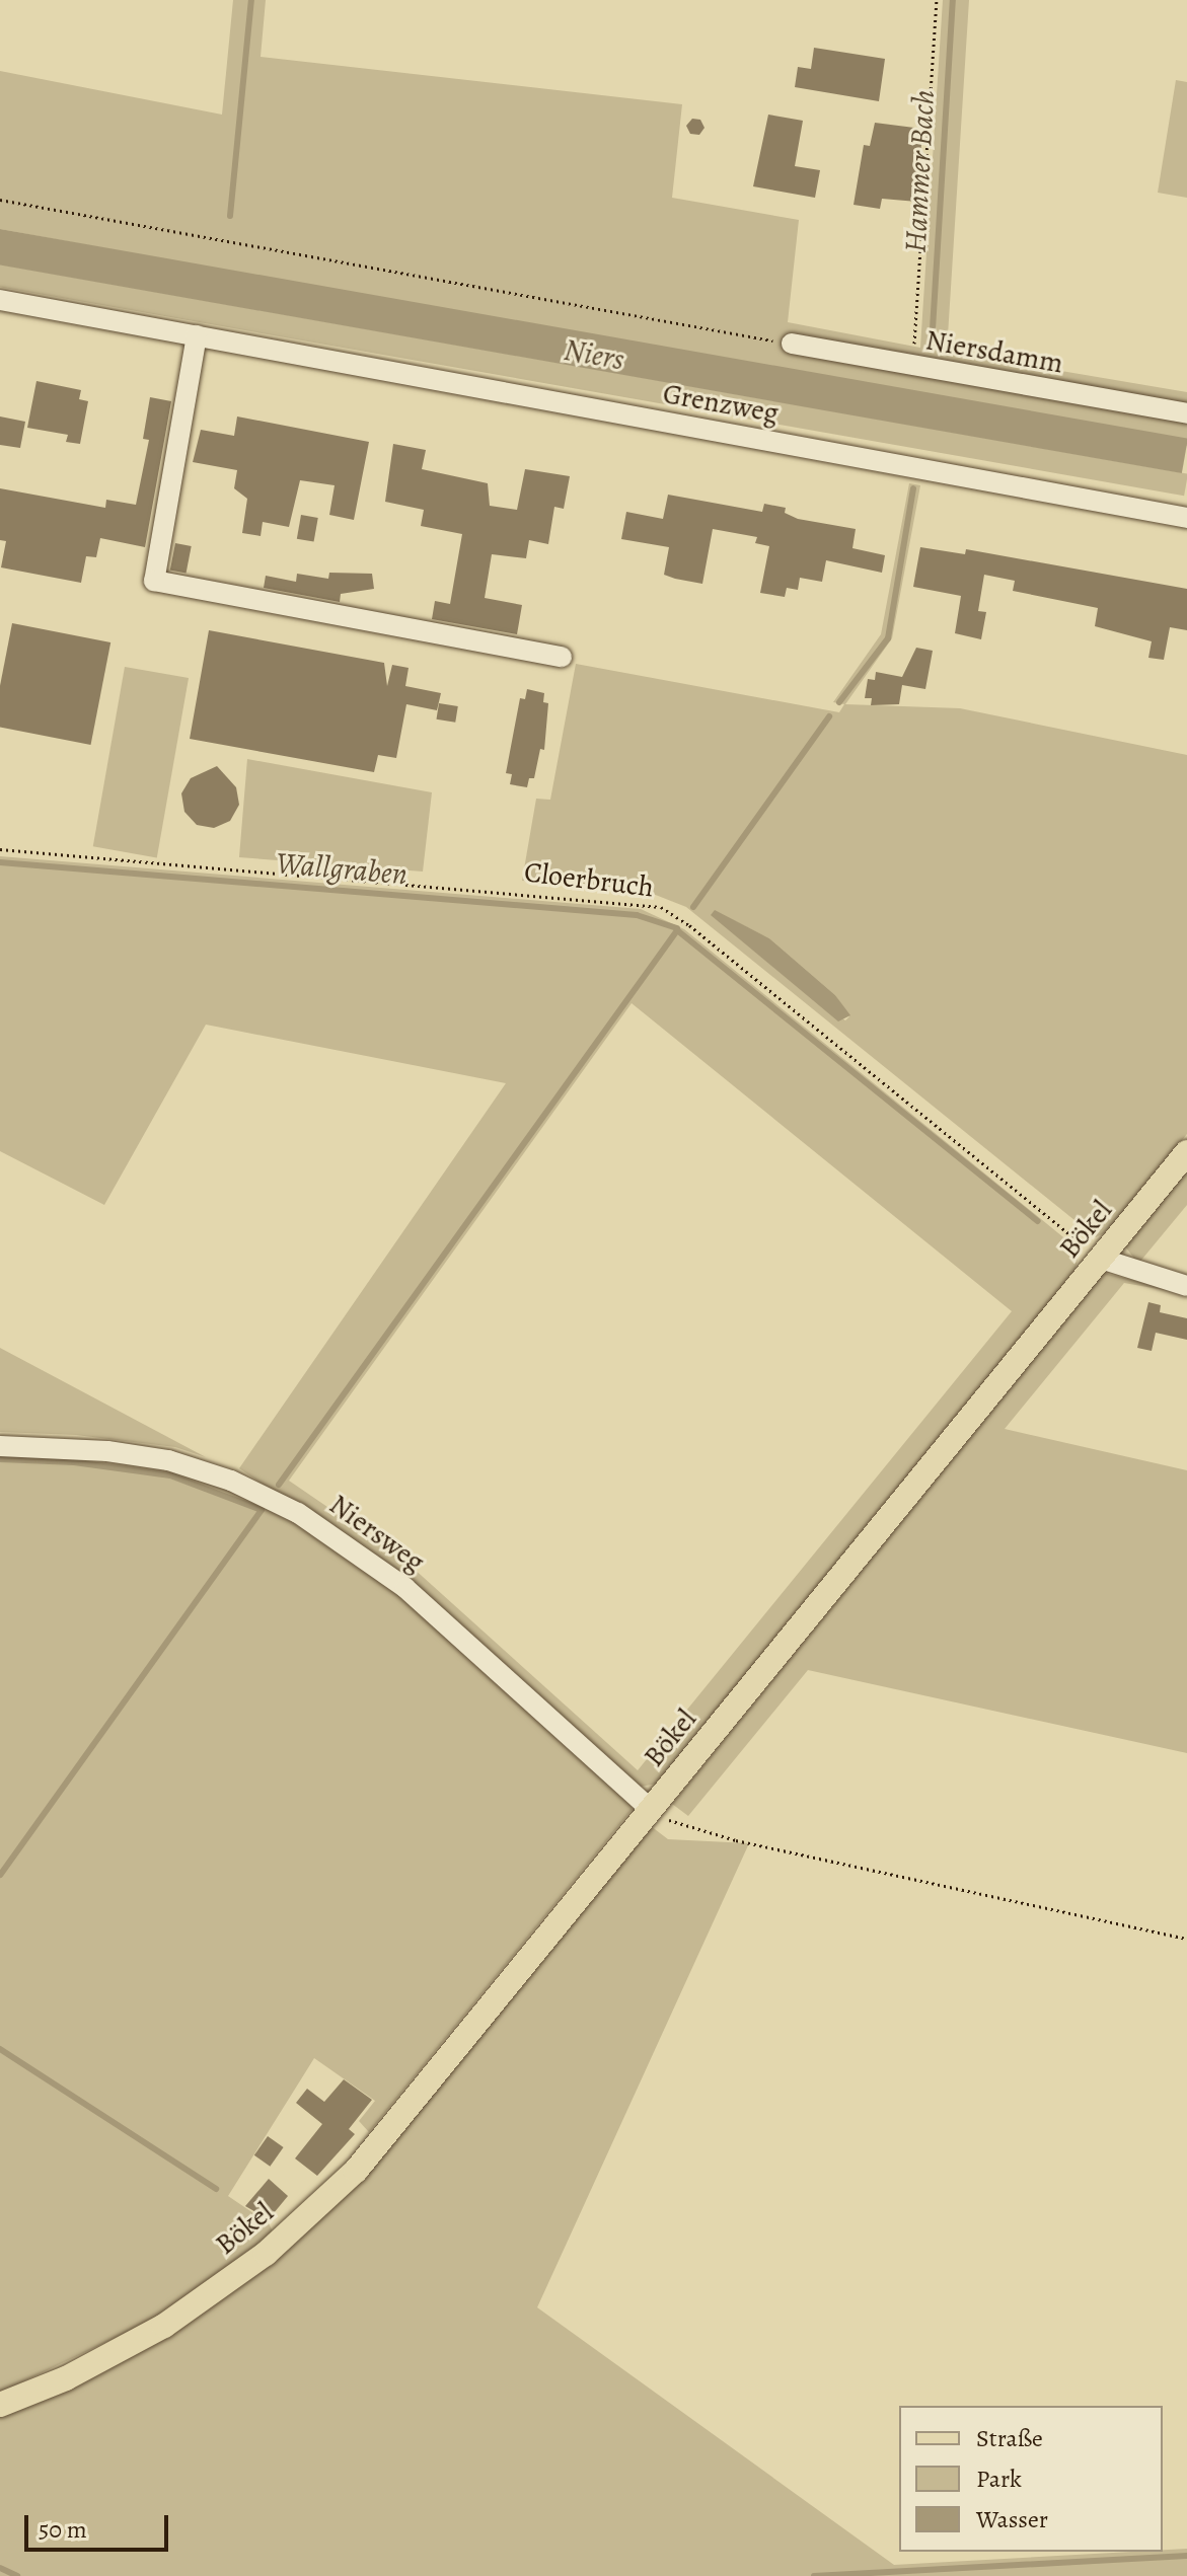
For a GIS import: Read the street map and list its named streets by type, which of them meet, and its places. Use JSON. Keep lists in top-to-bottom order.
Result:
{
  "streets": {
    "main road": ["Bökel"],
    "street": ["Niersdamm", "Grenzweg", "Niersweg"],
    "path": ["Cloerbruch"]
  },
  "crossings": [
    ["Cloerbruch", "Bökel"],
    ["Bökel", "Niersweg"]
  ],
  "water": ["Hammer Bach", "Niers", "Wallgraben"],
  "legend": ["Straße", "Park", "Wasser"],
  "scale_bar": "50 m"
}
